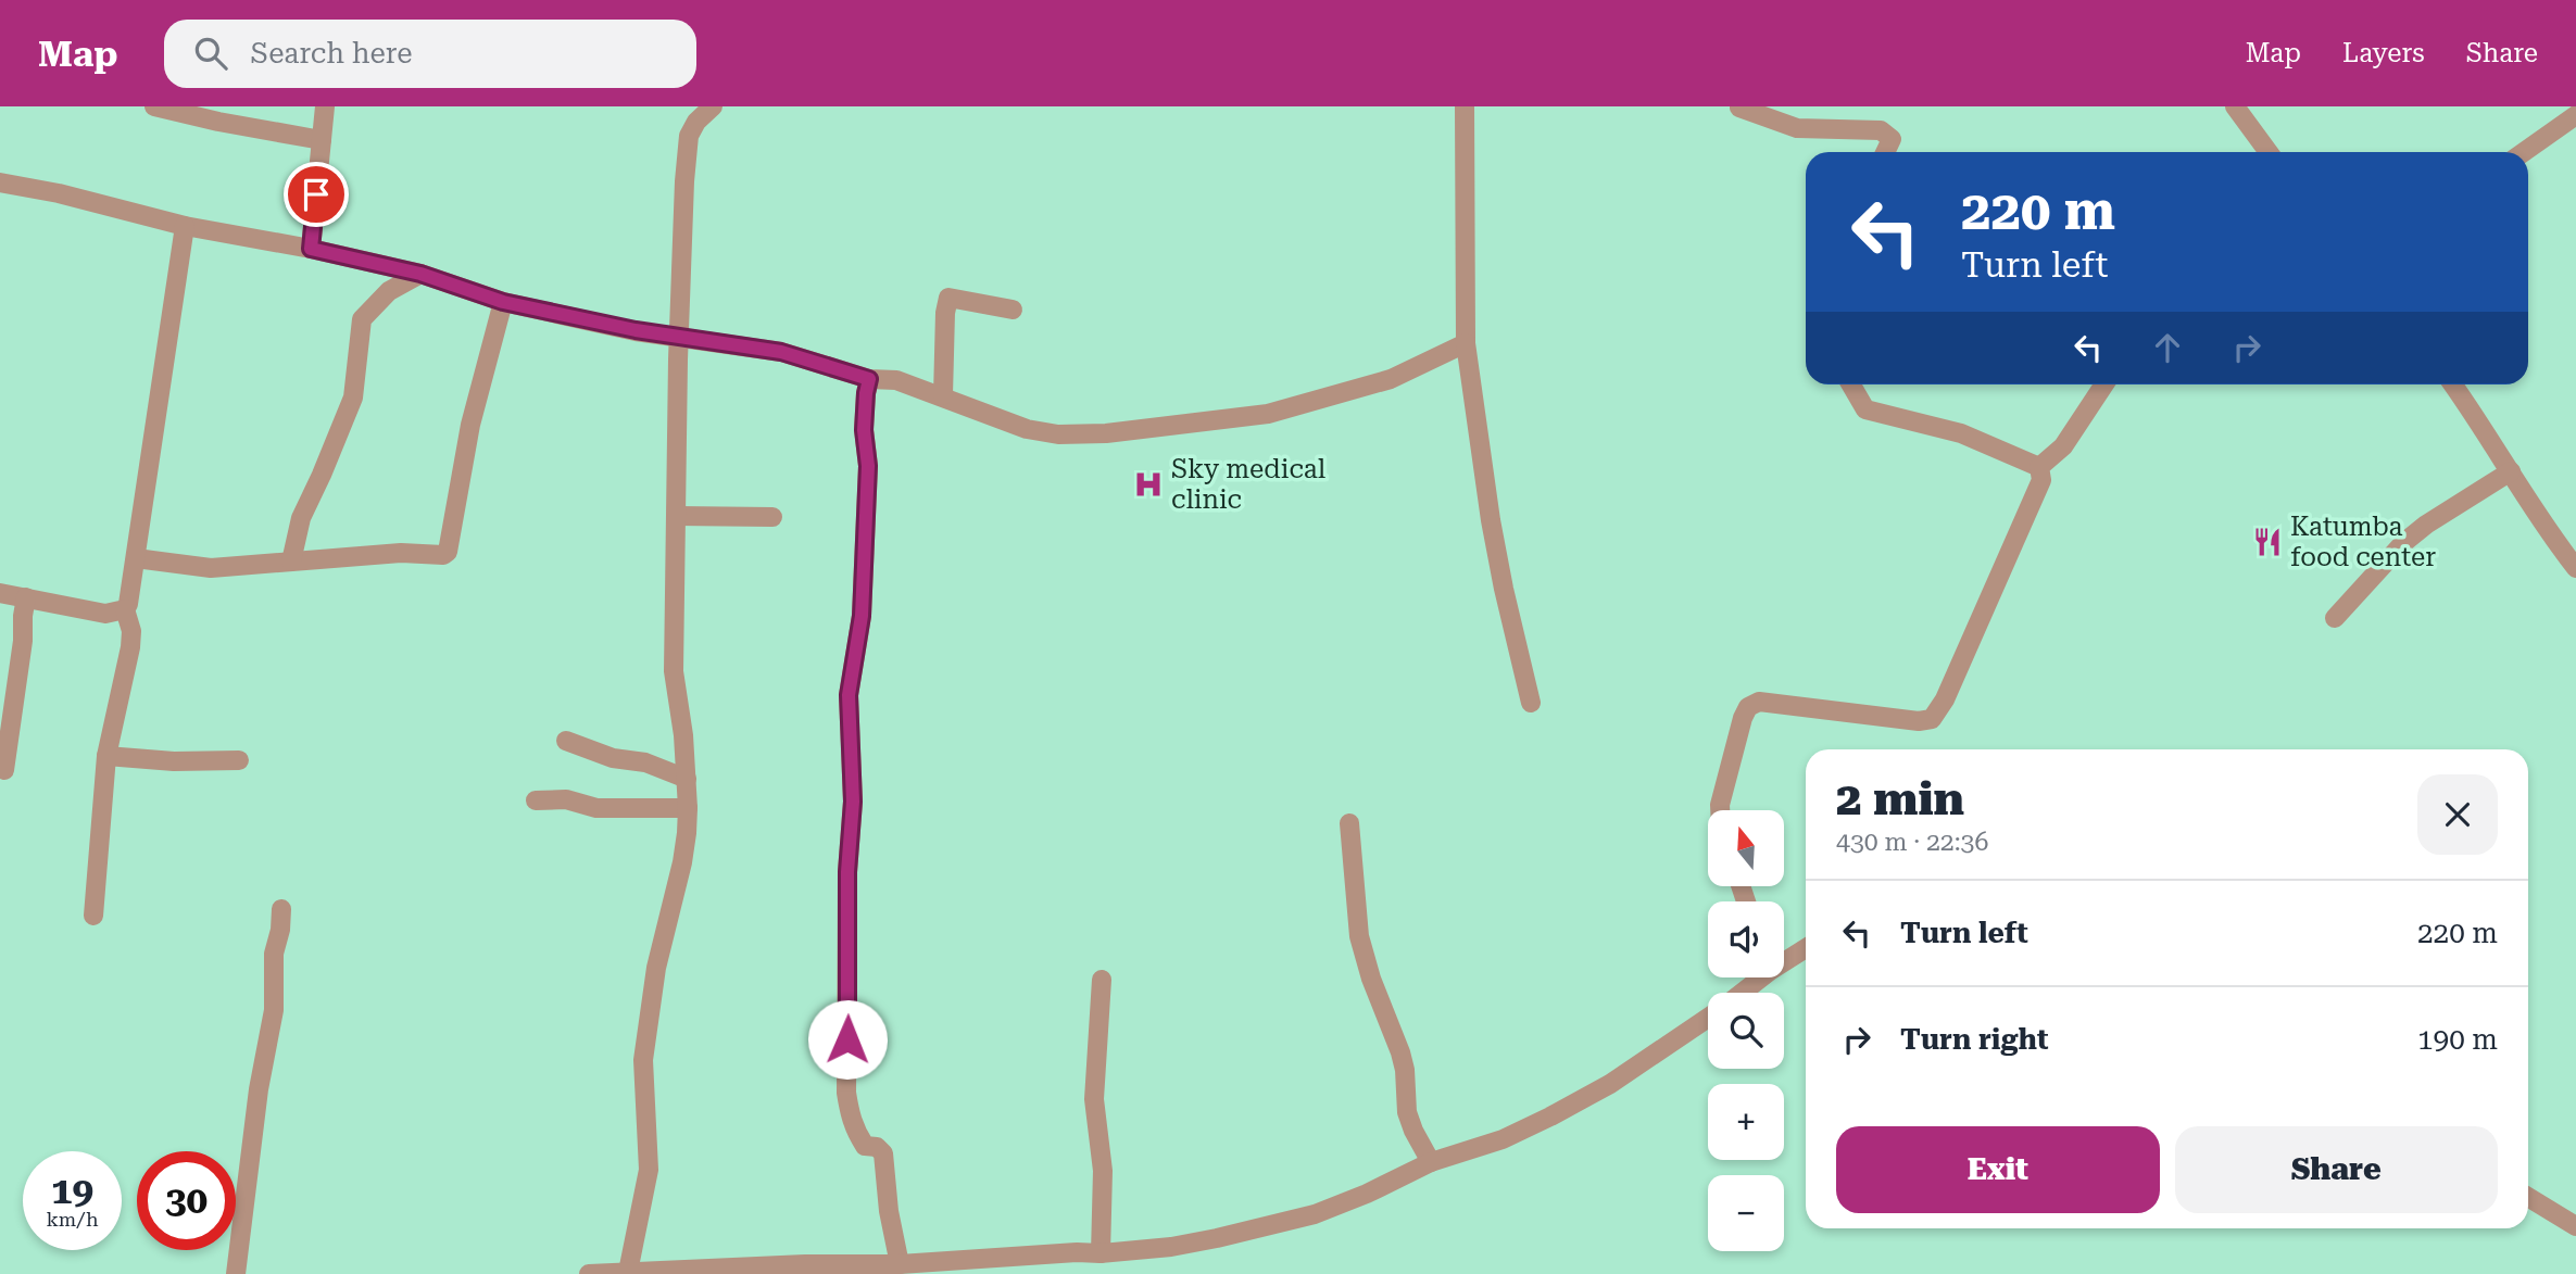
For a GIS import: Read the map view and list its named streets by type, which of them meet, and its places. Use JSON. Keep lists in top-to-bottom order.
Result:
{
  "places": {
    "hospital": ["Sky medical clinic"],
    "restaurant": ["Katumba food center"]
  },
  "north": "top",
  "page": {
    "header": "Map",
    "search": "Search here",
    "nav": ["Map", "Layers", "Share"],
    "turn": ["220 m", "Turn left"],
    "heading": ["2 min", "430 m · 22:36"],
    "map_buttons": ["+", "−"],
    "list": [
      {
        "name": "Turn left",
        "value": "220 m"
      },
      {
        "name": "Turn right",
        "value": "190 m"
      }
    ],
    "buttons": ["Exit", "Share"],
    "speed": "19 km/h",
    "limit": "30"
  }
}
